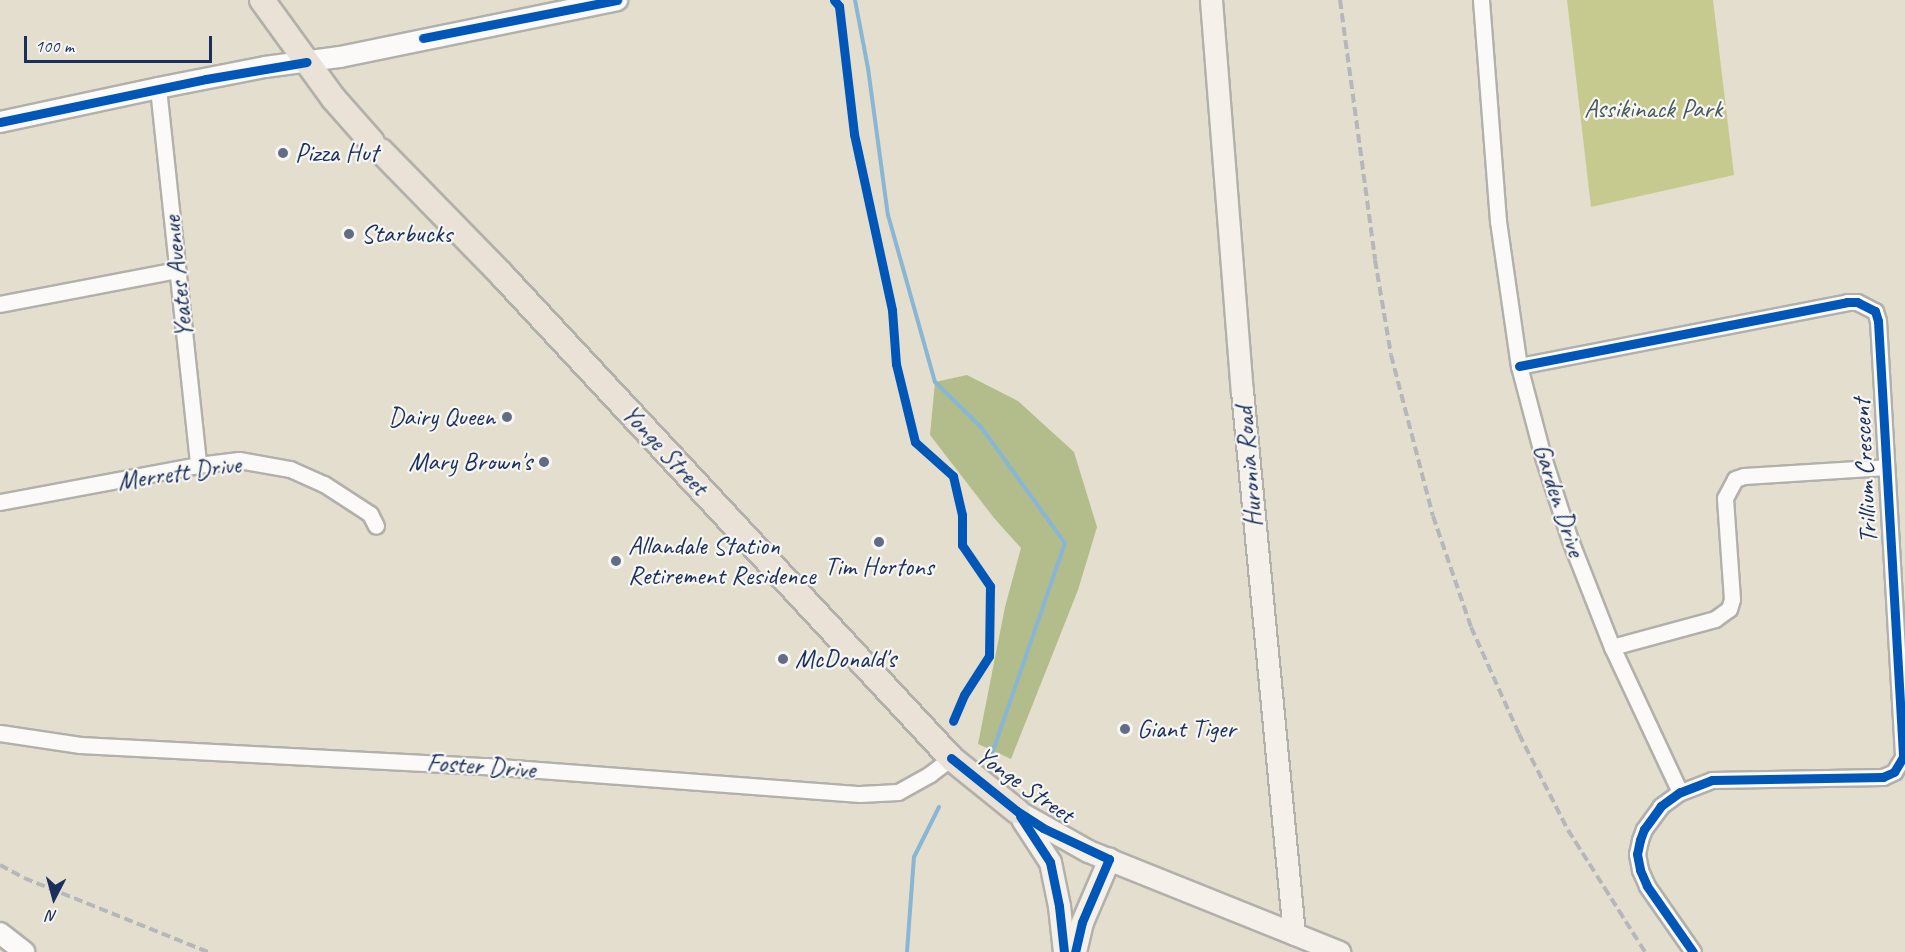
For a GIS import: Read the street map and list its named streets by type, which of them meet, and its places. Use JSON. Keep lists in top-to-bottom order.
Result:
{
  "streets": {
    "main road": ["Yonge Street", "Huronia Road"],
    "street": [
      "Yeates Avenue",
      "Trillium Crescent",
      "Merrett Drive",
      "Garden Drive",
      "Foster Drive"
    ]
  },
  "crossings": [
    ["Yeates Avenue", "Merrett Drive"],
    ["Yonge Street", "Huronia Road"],
    ["Yonge Street", "Foster Drive"],
    ["Trillium Crescent", "Garden Drive"]
  ],
  "parks": ["Assikinack Park"],
  "places": [
    "Pizza Hut",
    "Starbucks",
    "Dairy Queen",
    "Mary Brown's",
    "Tim Hortons",
    "Allandale Station Retirement Residence",
    "McDonald's",
    "Giant Tiger"
  ],
  "scale_bar": "100 m",
  "north": "bottom"
}
